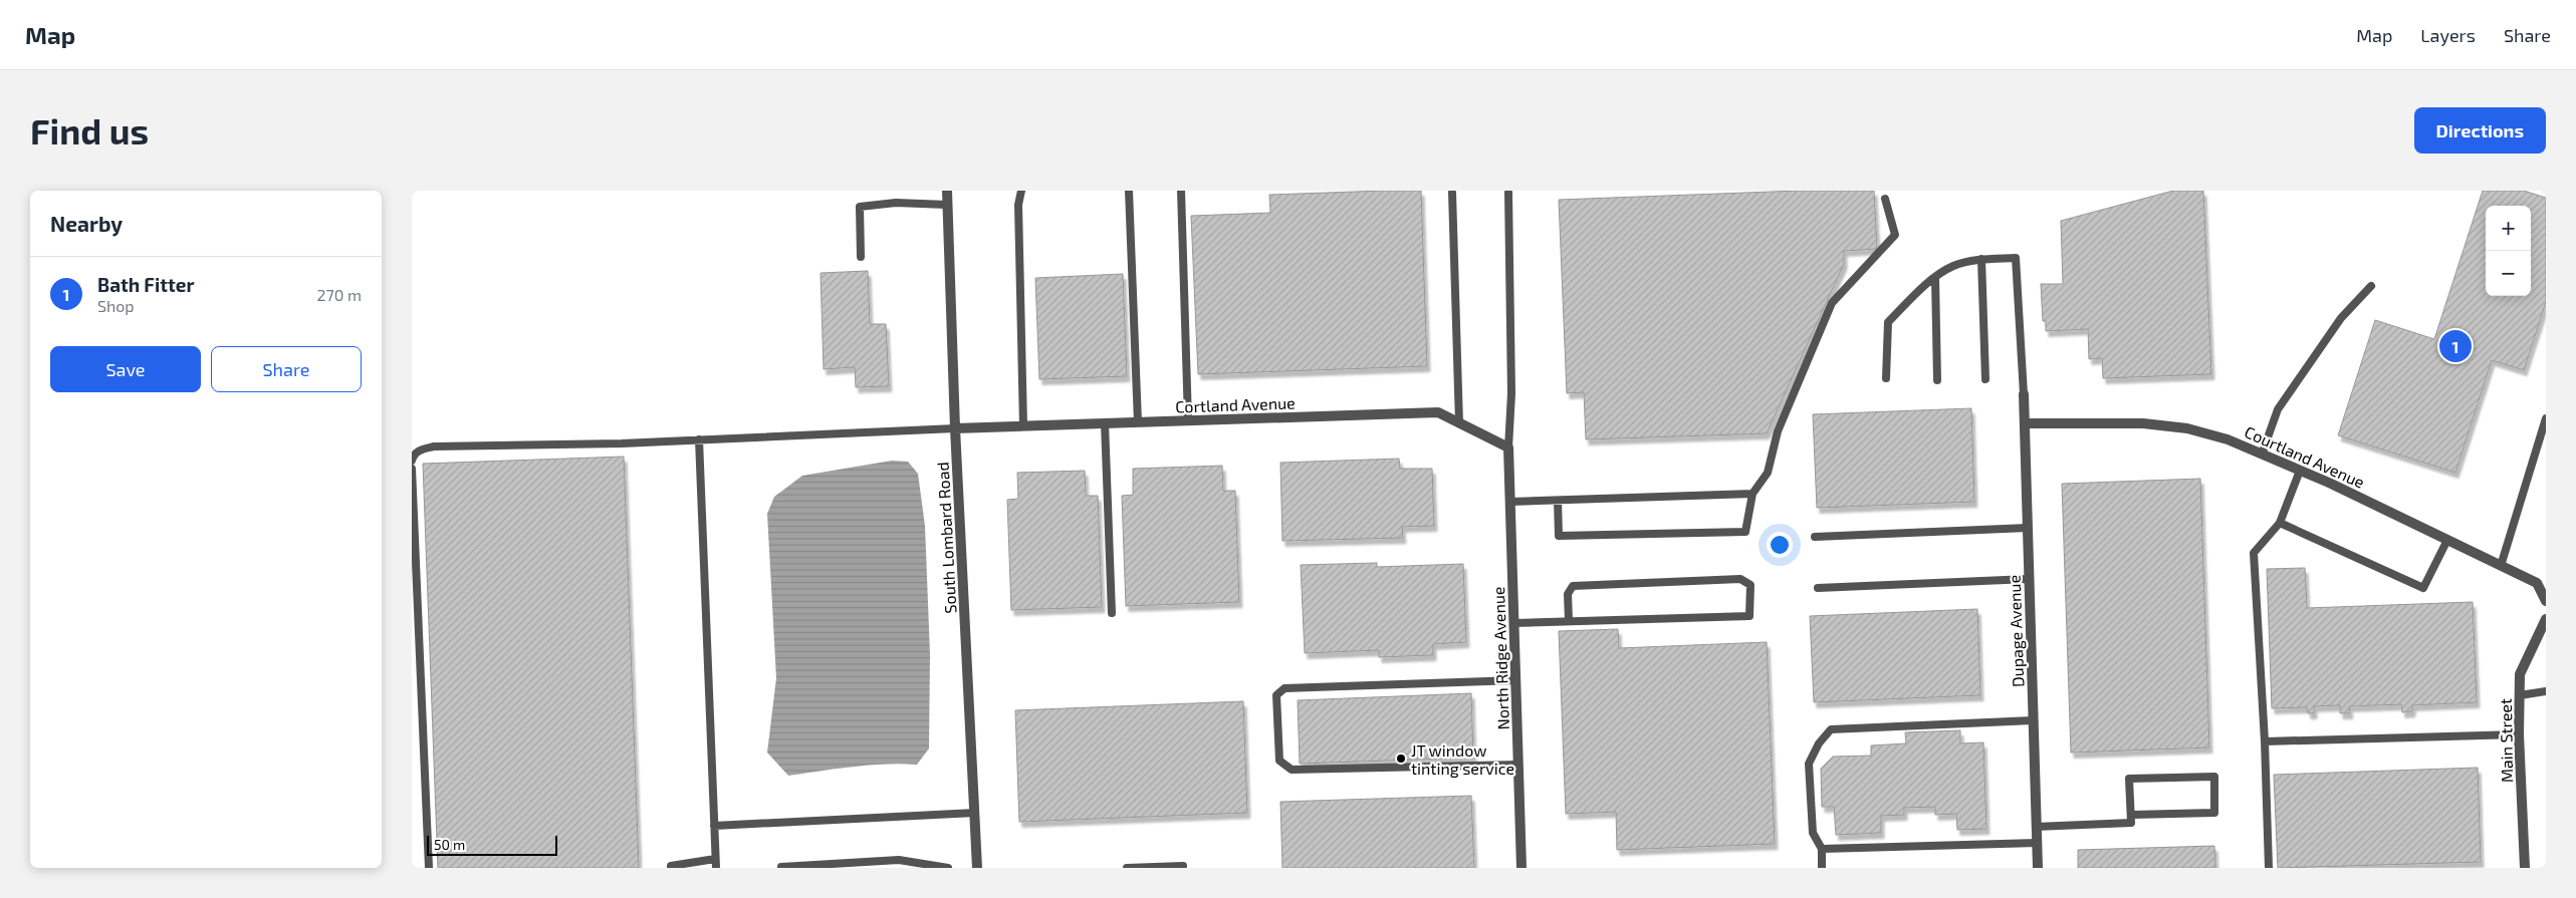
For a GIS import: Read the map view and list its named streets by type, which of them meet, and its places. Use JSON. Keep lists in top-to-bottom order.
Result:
{
  "streets": {
    "street": [
      "Cortland Avenue",
      "Courtland Avenue",
      "South Lombard Road",
      "Dupage Avenue",
      "North Ridge Avenue",
      "Main Street"
    ]
  },
  "crossings": [
    ["Cortland Avenue", "South Lombard Road"],
    ["Cortland Avenue", "North Ridge Avenue"],
    ["Courtland Avenue", "Dupage Avenue"]
  ],
  "places": ["JT window tinting service"],
  "scale_bar": "50 m",
  "page": {
    "header": "Map",
    "nav": ["Map", "Layers", "Share"],
    "buttons": [
      "Directions",
      ["Save", "Share"]
    ],
    "title": "Find us",
    "heading": "Nearby",
    "map_buttons": ["+", "−"],
    "list": [
      {
        "mark": "1",
        "name": "Bath Fitter",
        "note": "Shop",
        "value": "270 m"
      }
    ],
    "pins": "1",
    "scale": "50 m"
  }
}
